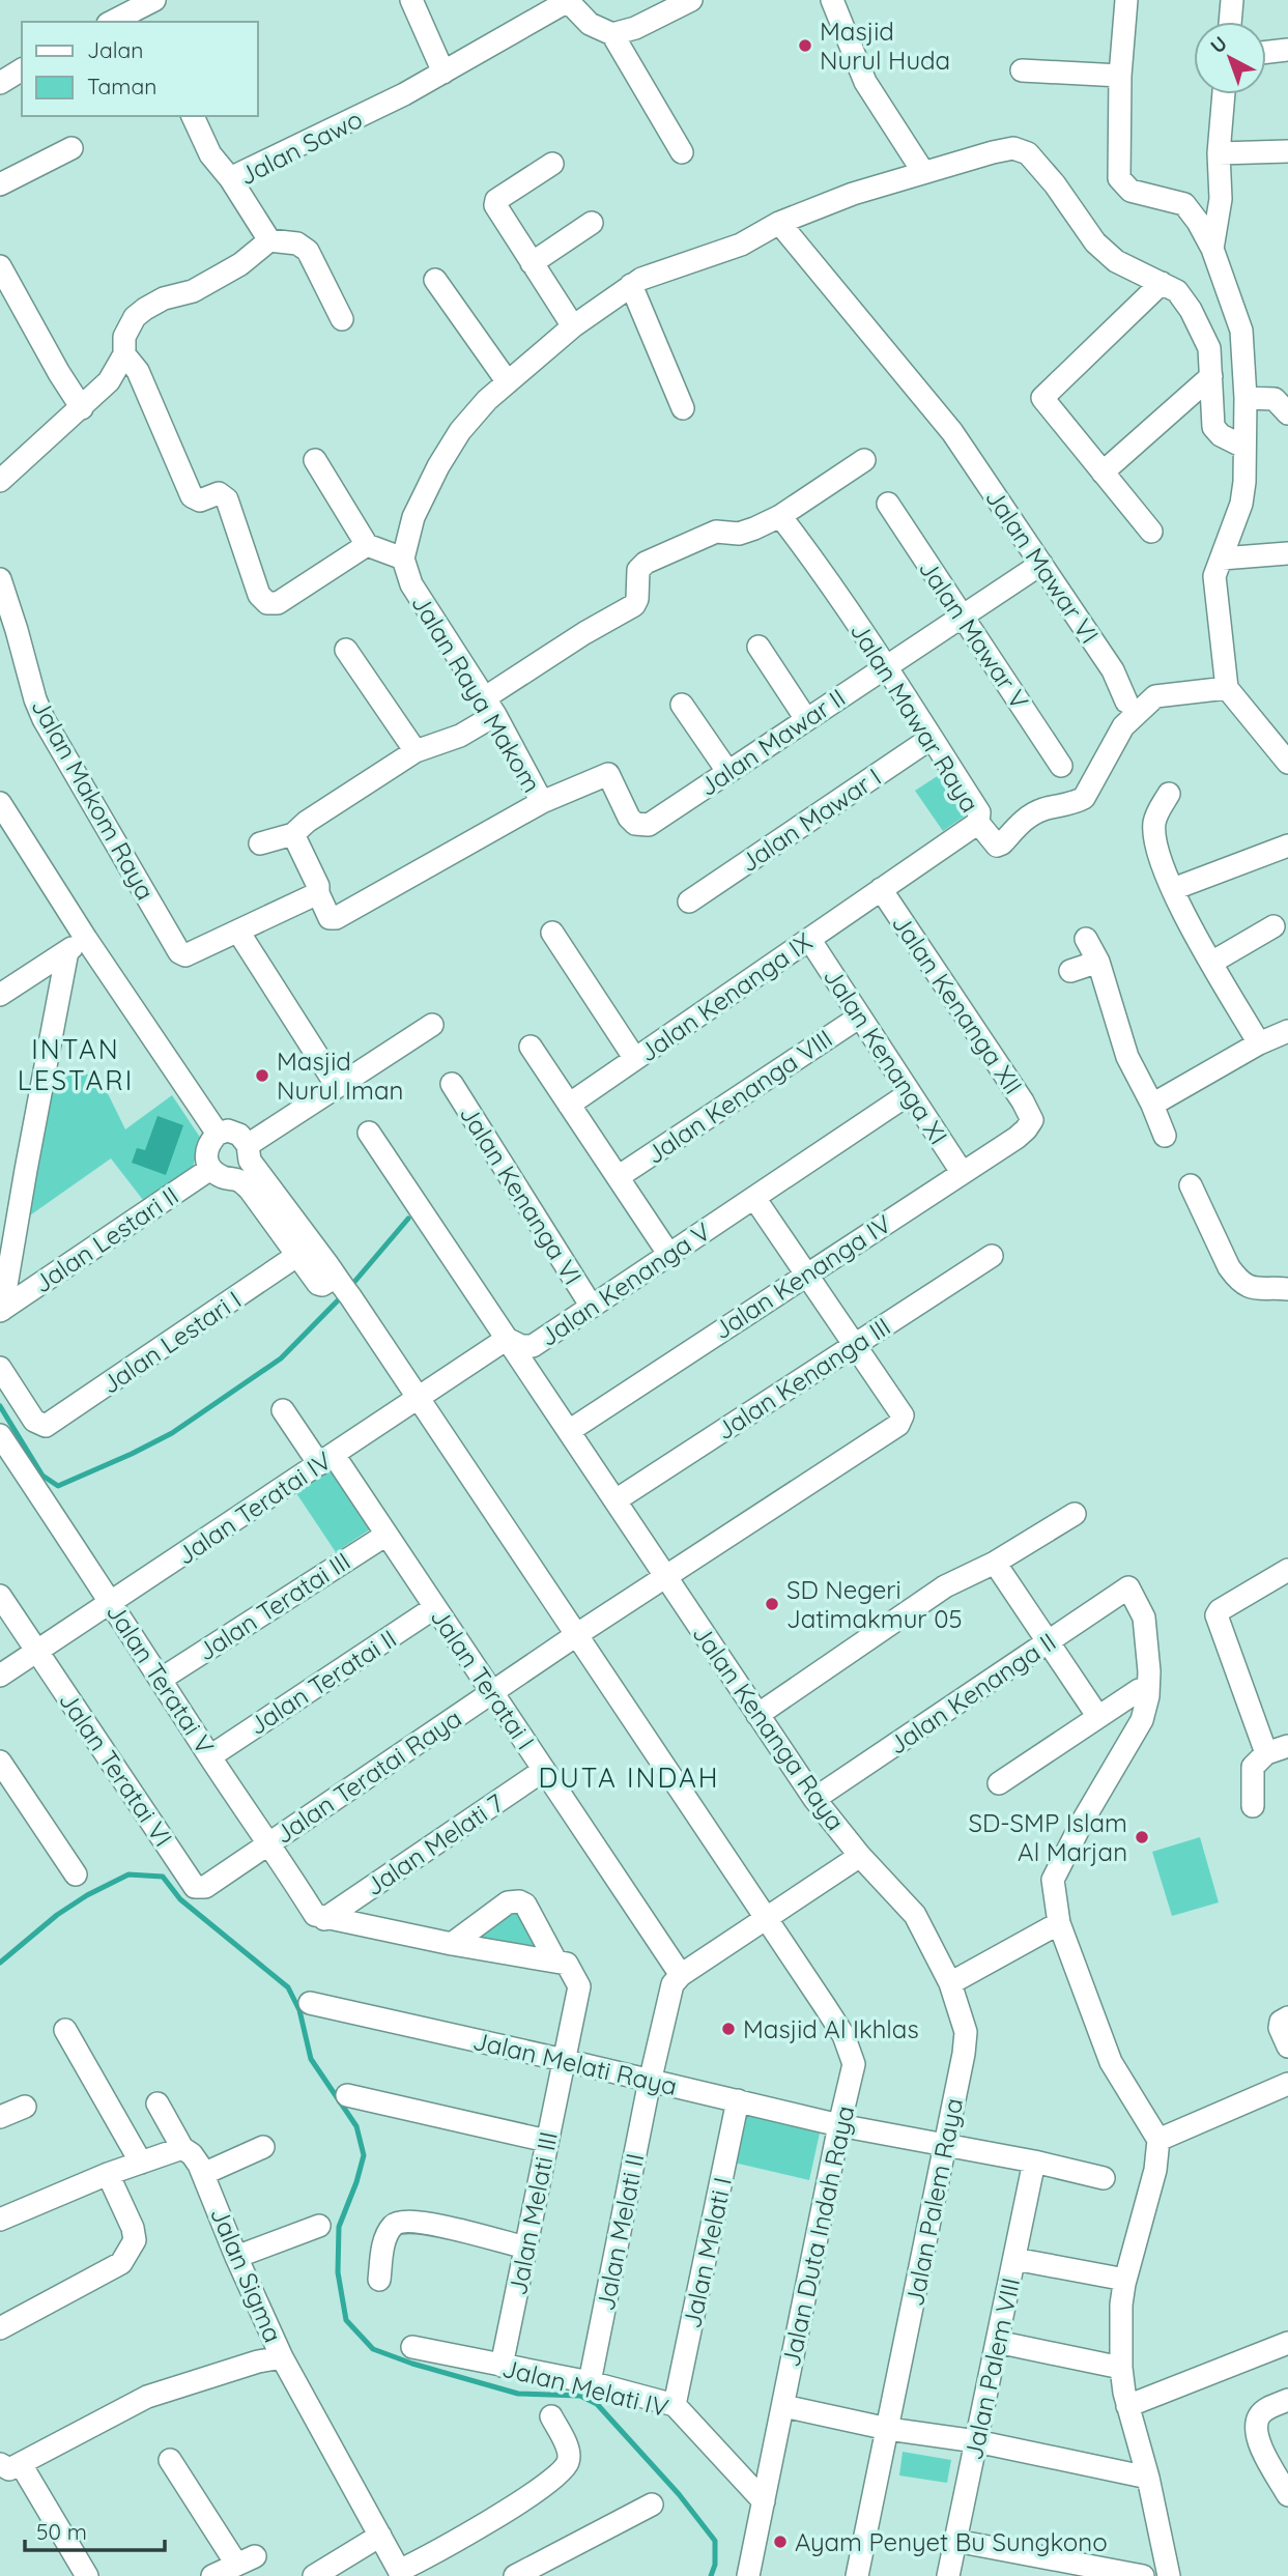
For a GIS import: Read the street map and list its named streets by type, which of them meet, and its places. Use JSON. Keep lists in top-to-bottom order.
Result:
{
  "streets": {
    "street": [
      "Jalan Sawo",
      "Jalan Mawar VI",
      "Jalan Mawar V",
      "Jalan Raya Makom",
      "Jalan Mawar Raya",
      "Jalan Mawar II",
      "Jalan Makom Raya",
      "Jalan Mawar I",
      "Jalan Kenanga IX",
      "Jalan Kenanga XII",
      "Jalan Kenanga XI",
      "Jalan Kenanga VIII",
      "Jalan Kenanga VI",
      "Jalan Lestari II",
      "Jalan Kenanga IV",
      "Jalan Kenanga V",
      "Jalan Lestari I",
      "Jalan Kenanga III",
      "Jalan Teratai IV",
      "Jalan Teratai III",
      "Jalan Teratai V",
      "Jalan Teratai I",
      "Jalan Teratai II",
      "Jalan Kenanga II",
      "Jalan Kenanga Raya",
      "Jalan Teratai VI",
      "Jalan Teratai Raya",
      "Jalan Melati 7",
      "Jalan Melati Raya",
      "Jalan Palem Raya",
      "Jalan Melati III",
      "Jalan Melati II",
      "Jalan Duta Indah Raya",
      "Jalan Melati I",
      "Jalan Sigma",
      "Jalan Palem VIII",
      "Jalan Melati IV"
    ]
  },
  "crossings": [
    ["Jalan Mawar VI", "Jalan Mawar II"],
    ["Jalan Mawar V", "Jalan Mawar II"],
    ["Jalan Raya Makom", "Jalan Mawar II"],
    ["Jalan Mawar Raya", "Jalan Mawar II"],
    ["Jalan Mawar Raya", "Jalan Mawar I"],
    ["Jalan Mawar Raya", "Jalan Kenanga IX"],
    ["Jalan Mawar Raya", "Jalan Kenanga XII"],
    ["Jalan Kenanga IX", "Jalan Kenanga XII"],
    ["Jalan Kenanga IX", "Jalan Kenanga XI"],
    ["Jalan Kenanga XII", "Jalan Kenanga IV"],
    ["Jalan Kenanga XI", "Jalan Kenanga VIII"],
    ["Jalan Kenanga XI", "Jalan Kenanga IV"],
    ["Jalan Kenanga XI", "Jalan Kenanga V"],
    ["Jalan Kenanga VI", "Jalan Kenanga V"],
    ["Jalan Kenanga IV", "Jalan Kenanga Raya"],
    ["Jalan Kenanga V", "Jalan Teratai IV"],
    ["Jalan Kenanga V", "Jalan Kenanga Raya"],
    ["Jalan Lestari I", "Jalan Duta Indah Raya"],
    ["Jalan Kenanga III", "Jalan Kenanga Raya"],
    ["Jalan Kenanga III", "Jalan Teratai Raya"],
    ["Jalan Teratai IV", "Jalan Teratai V"],
    ["Jalan Teratai IV", "Jalan Teratai I"],
    ["Jalan Teratai IV", "Jalan Kenanga Raya"],
    ["Jalan Teratai IV", "Jalan Teratai VI"],
    ["Jalan Teratai IV", "Jalan Duta Indah Raya"],
    ["Jalan Teratai III", "Jalan Teratai V"],
    ["Jalan Teratai III", "Jalan Teratai I"],
    ["Jalan Teratai V", "Jalan Teratai II"],
    ["Jalan Teratai V", "Jalan Teratai Raya"],
    ["Jalan Teratai V", "Jalan Melati 7"],
    ["Jalan Teratai I", "Jalan Teratai II"],
    ["Jalan Teratai I", "Jalan Kenanga Raya"],
    ["Jalan Teratai I", "Jalan Teratai Raya"],
    ["Jalan Teratai I", "Jalan Melati 7"],
    ["Jalan Kenanga II", "Jalan Kenanga Raya"],
    ["Jalan Kenanga Raya", "Jalan Teratai Raya"],
    ["Jalan Kenanga Raya", "Jalan Palem Raya"],
    ["Jalan Kenanga Raya", "Jalan Duta Indah Raya"],
    ["Jalan Teratai VI", "Jalan Teratai Raya"],
    ["Jalan Teratai Raya", "Jalan Duta Indah Raya"],
    ["Jalan Melati Raya", "Jalan Palem Raya"],
    ["Jalan Melati Raya", "Jalan Melati III"],
    ["Jalan Melati Raya", "Jalan Melati II"],
    ["Jalan Melati Raya", "Jalan Duta Indah Raya"],
    ["Jalan Melati Raya", "Jalan Melati I"],
    ["Jalan Melati Raya", "Jalan Palem VIII"],
    ["Jalan Melati III", "Jalan Melati IV"],
    ["Jalan Melati II", "Jalan Melati IV"],
    ["Jalan Duta Indah Raya", "Jalan Melati IV"],
    ["Jalan Melati I", "Jalan Melati IV"]
  ],
  "districts": ["INTAN LESTARI", "DUTA INDAH"],
  "places": [
    "Masjid Nurul Huda",
    "Masjid Nurul Iman",
    "SD Negeri Jatimakmur 05",
    "SD-SMP Islam Al Marjan",
    "Masjid Al Ikhlas",
    "Ayam Penyet Bu Sungkono"
  ],
  "legend": ["Jalan", "Taman"],
  "scale_bar": "50 m",
  "north": "top left"
}
